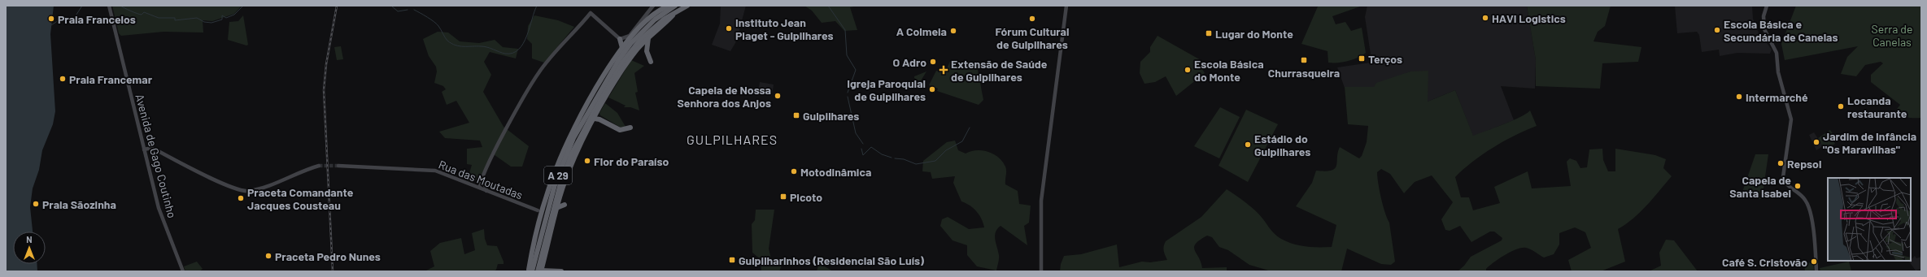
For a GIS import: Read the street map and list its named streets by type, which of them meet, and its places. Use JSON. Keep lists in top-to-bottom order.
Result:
{
  "streets": {
    "highway": ["A 29"],
    "main road": ["Avenida de Gago Coutinho", "Rua das Moutadas"]
  },
  "districts": ["GULPILHARES"],
  "parks": ["Serra de Canelas"],
  "places": {
    "other": [
      "HAVI Logistics",
      "Praia Francelos",
      "Fórum Cultural de Gulpilhares",
      "Instituto Jean Piaget - Gulpilhares",
      "Escola Básica e Secundária de Canelas",
      "A Colmeia",
      "O Adro",
      "Escola Básica do Monte",
      "Praia Francemar",
      "Igreja Paroquial de Gulpilhares",
      "Capela de Nossa Senhora dos Anjos",
      "Intermarché",
      "Locanda restaurante",
      "Jardim de Infância \"Os Maravilhas\"",
      "Estádio do Gulpilhares",
      "Flor do Paraíso",
      "Repsol",
      "Motodinâmica",
      "Capela de Santa Isabel",
      "Praceta Comandante Jacques Cousteau",
      "Praia Sãozinha",
      "Praceta Pedro Nunes",
      "Café S. Cristovão"
    ],
    "transit": [
      "Lugar do Monte",
      "Terços",
      "Churrasqueira",
      "Gulpilhares",
      "Picoto",
      "Gulpilharinhos (Residencial São Luís)"
    ],
    "health": ["Extensão de Saúde de Gulpilhares"]
  },
  "north": "top"
}
